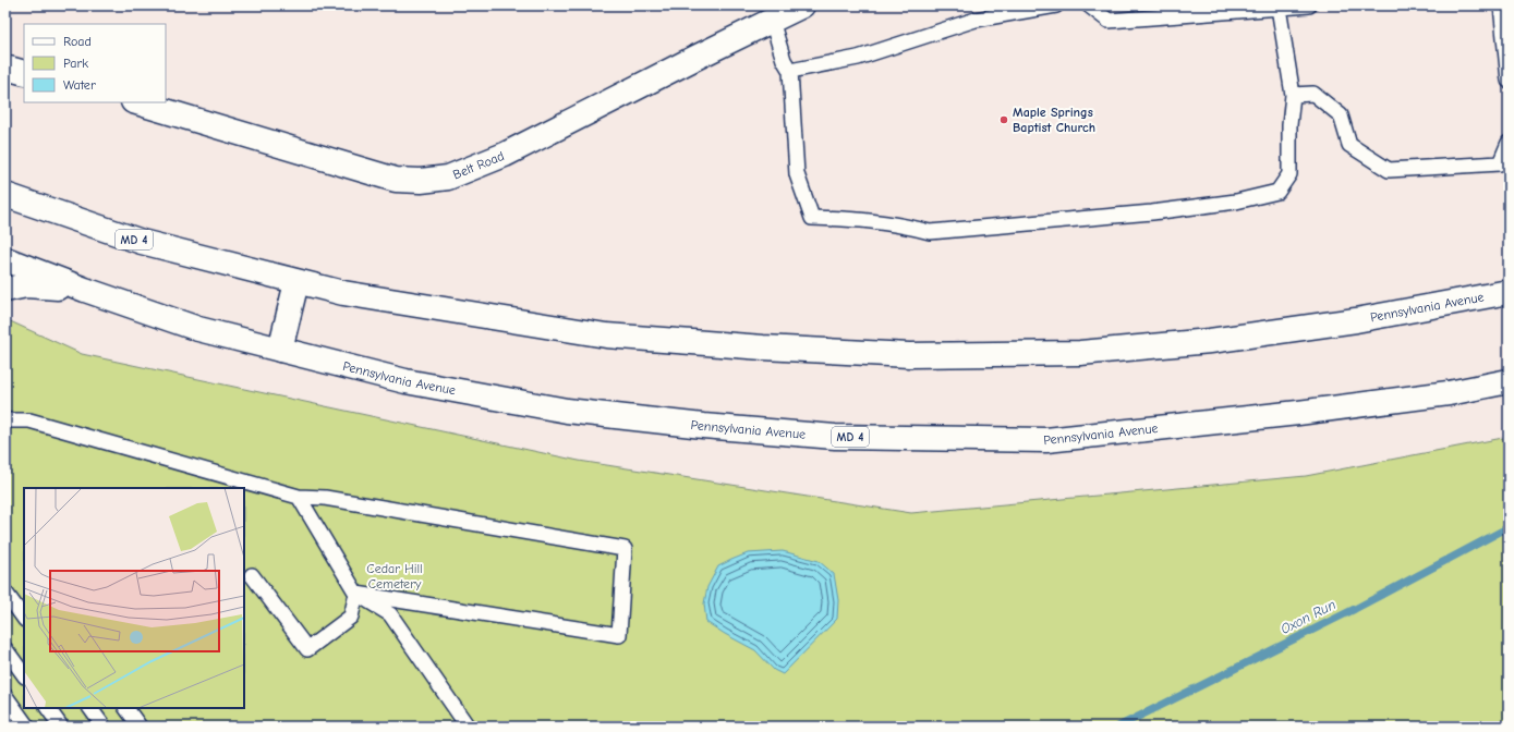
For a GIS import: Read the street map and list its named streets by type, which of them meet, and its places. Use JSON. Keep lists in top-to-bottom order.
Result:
{
  "streets": {
    "main road": ["Belt Road", "MD 4", "Pennsylvania Avenue"]
  },
  "water": ["Oxon Run"],
  "parks": ["Cedar Hill Cemetery"],
  "places": ["Maple Springs Baptist Church"],
  "legend": ["Road", "Park", "Water"]
}
